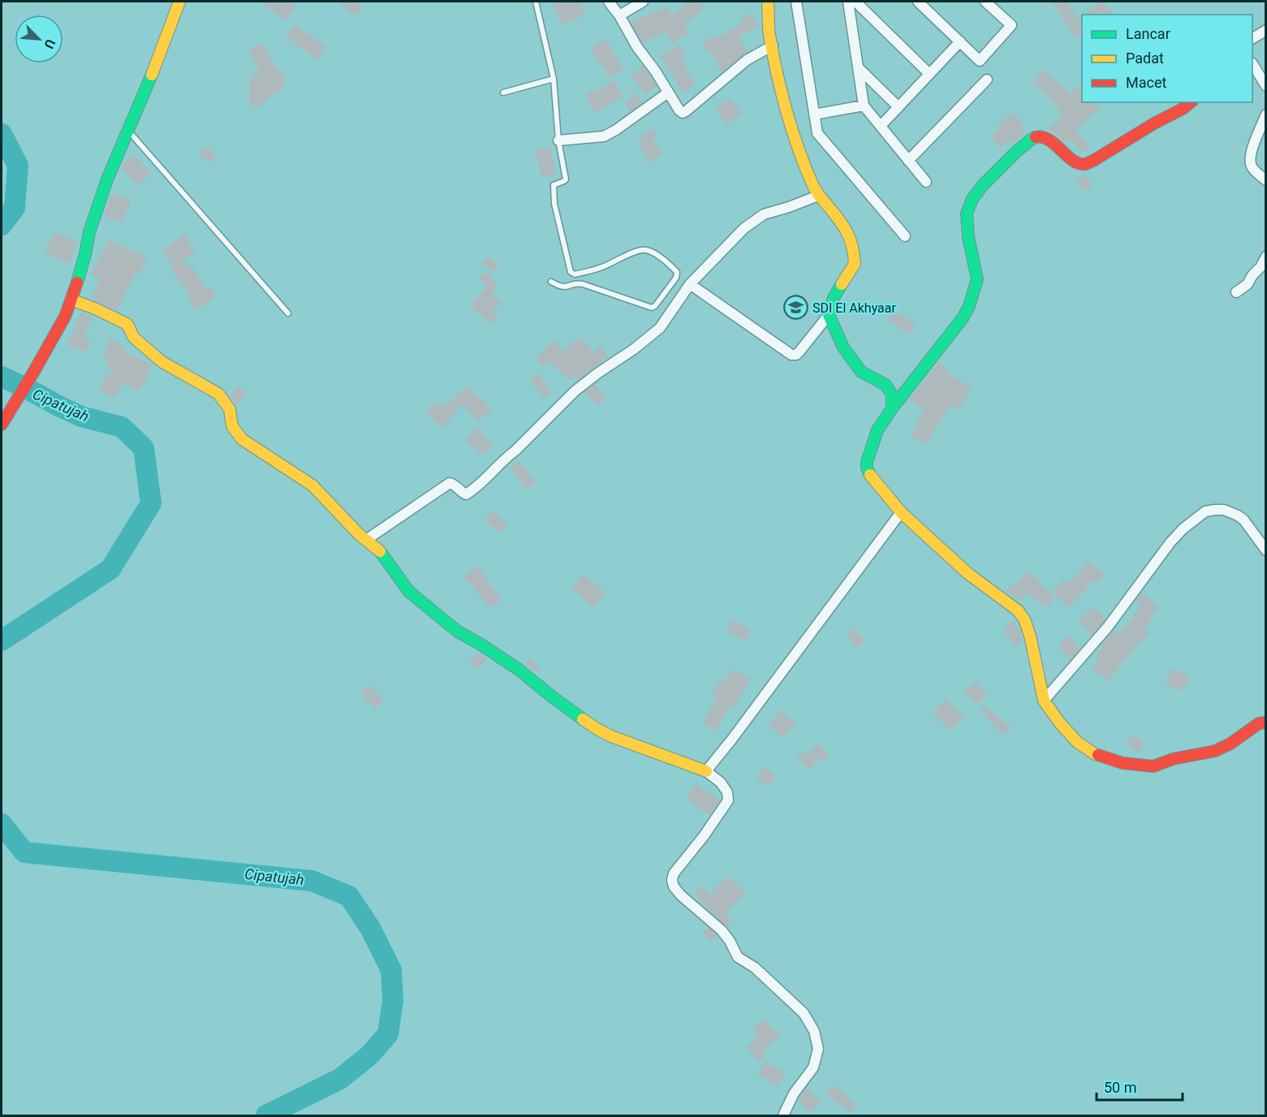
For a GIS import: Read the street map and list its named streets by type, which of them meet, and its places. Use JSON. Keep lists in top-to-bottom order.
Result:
{
  "water": ["Cipatujah"],
  "places": {
    "school or university": ["SDI El Akhyaar"]
  },
  "legend": ["Lancar", "Padat", "Macet"],
  "scale_bar": "50 m",
  "north": "bottom right"
}
